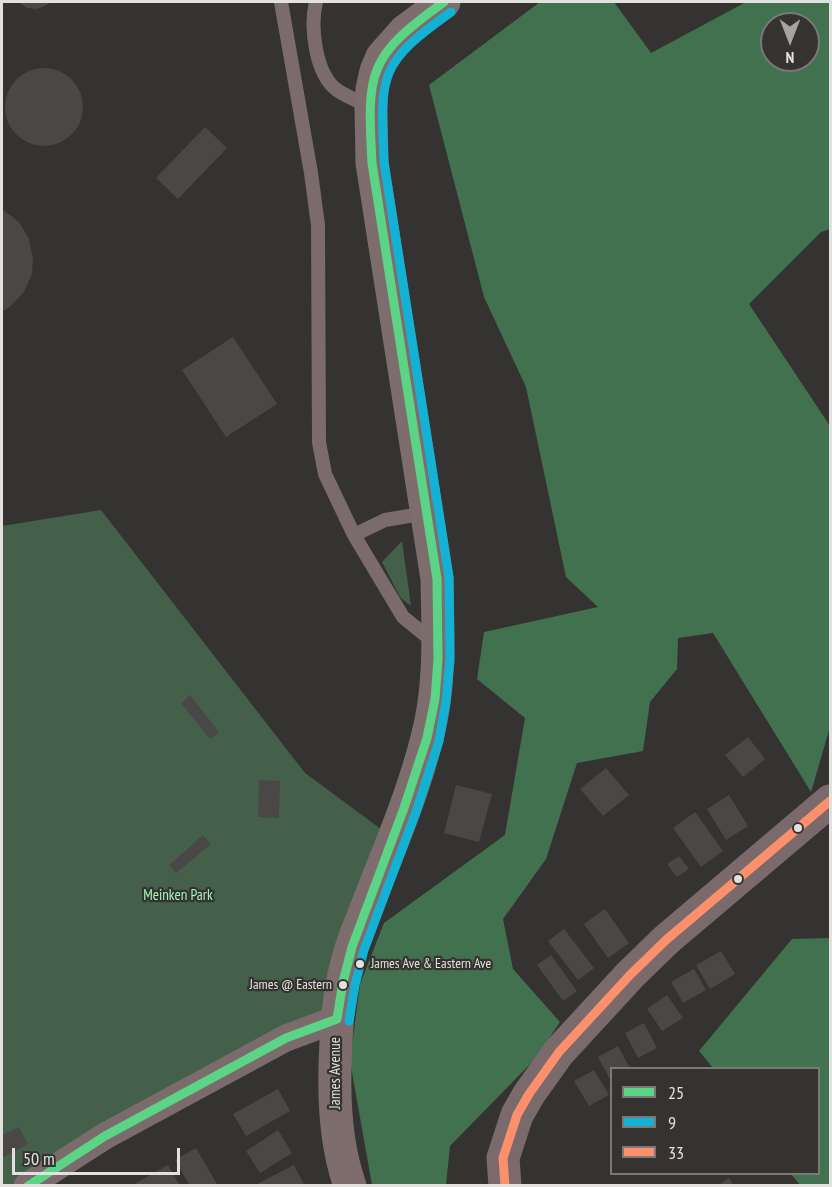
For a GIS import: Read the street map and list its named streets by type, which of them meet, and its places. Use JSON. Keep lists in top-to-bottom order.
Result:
{
  "streets": {
    "main road": ["James Avenue"]
  },
  "parks": ["Meinken Park"],
  "places": ["James Ave & Eastern Ave", "James @ Eastern"],
  "lines": ["transit line 25", "transit line 9", "transit line 33"],
  "legend": ["25", "9", "33"],
  "scale_bar": "50 m",
  "north": "bottom"
}
